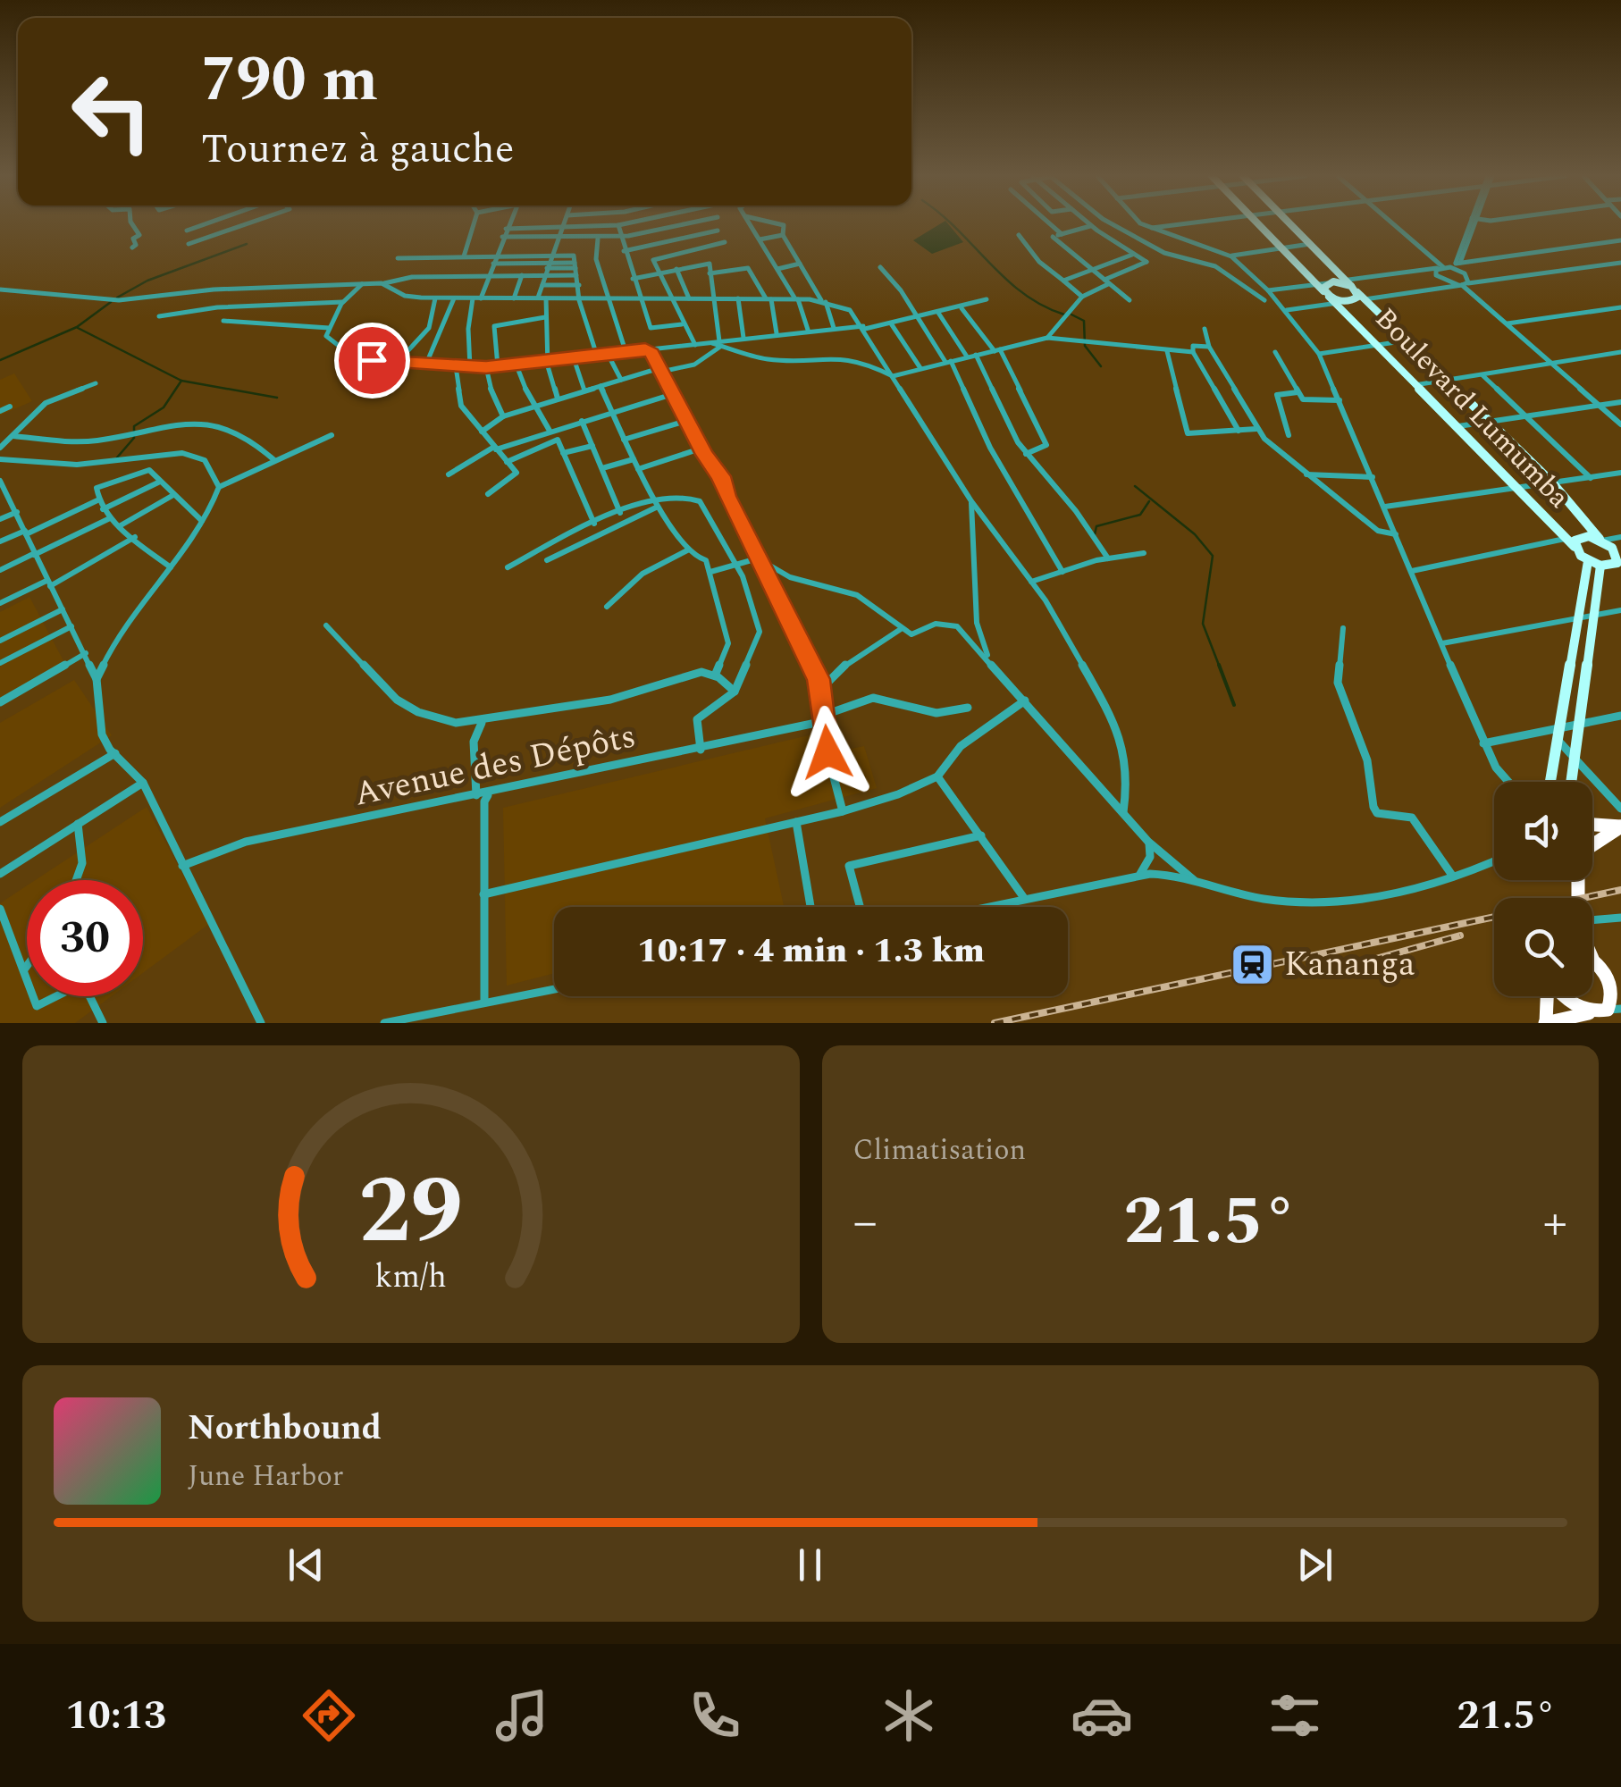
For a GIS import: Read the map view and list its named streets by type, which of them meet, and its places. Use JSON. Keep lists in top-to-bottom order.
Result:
{
  "streets": {
    "main road": ["Boulevard Lumumba"],
    "street": ["Avenue des Dépôts"]
  },
  "places": {
    "station": ["Kananga"]
  },
  "page": {
    "turn": ["790 m", "Tournez à gauche"],
    "limit": "30",
    "trip": "10:17 · 4 min · 1.3 km",
    "tile": "Climatisation",
    "heat": ["−", "21.5°", "+"],
    "song": ["Northbound", "June Harbor"],
    "tabs": ["10:13", "21.5°"],
    "gauge": ["29", "km/h"]
  }
}
